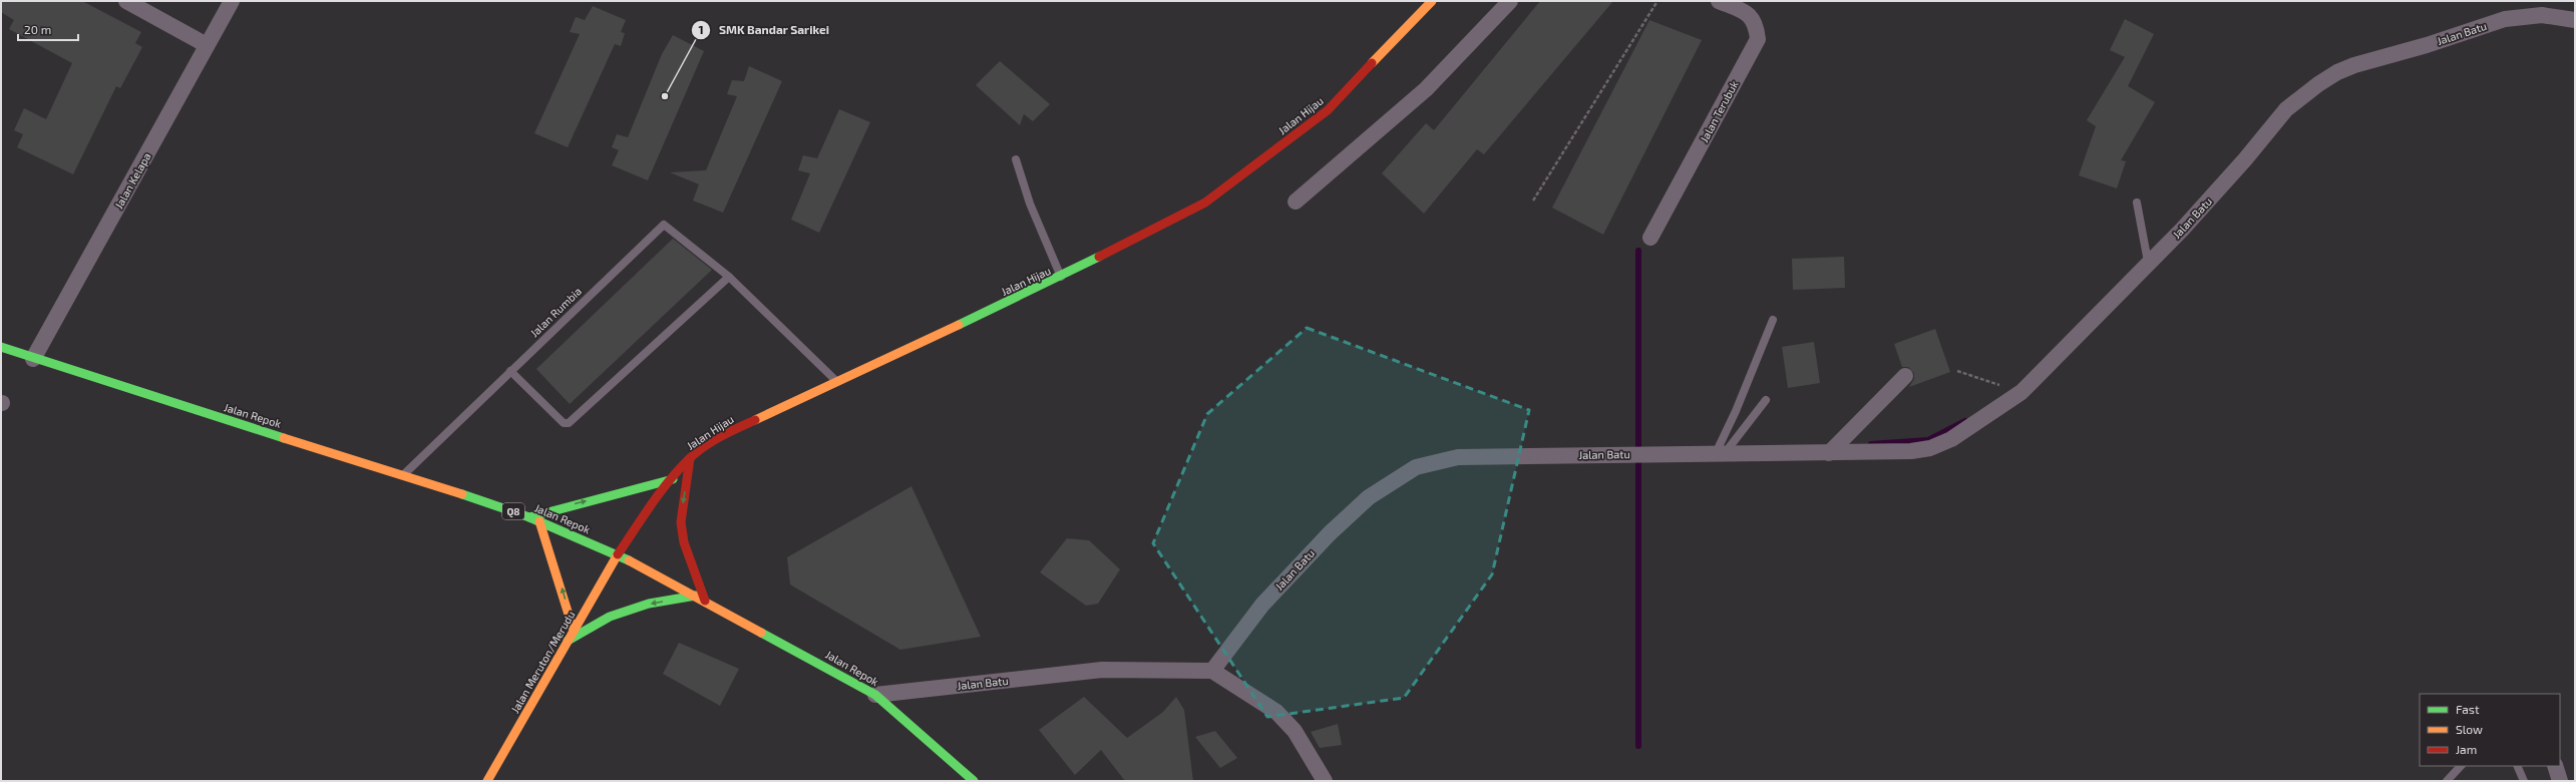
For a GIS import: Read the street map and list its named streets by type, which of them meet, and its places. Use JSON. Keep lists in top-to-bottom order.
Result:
{
  "streets": {
    "main road": [
      "Jalan Hijau",
      "Jalan Repok",
      "Q8",
      "Jalan Meruton/Merudu"
    ],
    "street": ["Jalan Batu", "Jalan Terubuk", "Jalan Kelapa"],
    "lane": ["Jalan Rumbia"]
  },
  "crossings": [
    ["Jalan Batu", "Jalan Repok"],
    ["Jalan Hijau", "Jalan Repok"],
    ["Jalan Hijau", "Jalan Meruton/Merudu"],
    ["Jalan Kelapa", "Jalan Repok"],
    ["Jalan Rumbia", "Jalan Repok"],
    ["Jalan Repok", "Jalan Meruton/Merudu"]
  ],
  "places": ["SMK Bandar Sarikei"],
  "legend": ["Fast", "Slow", "Jam"],
  "scale_bar": "20 m"
}
